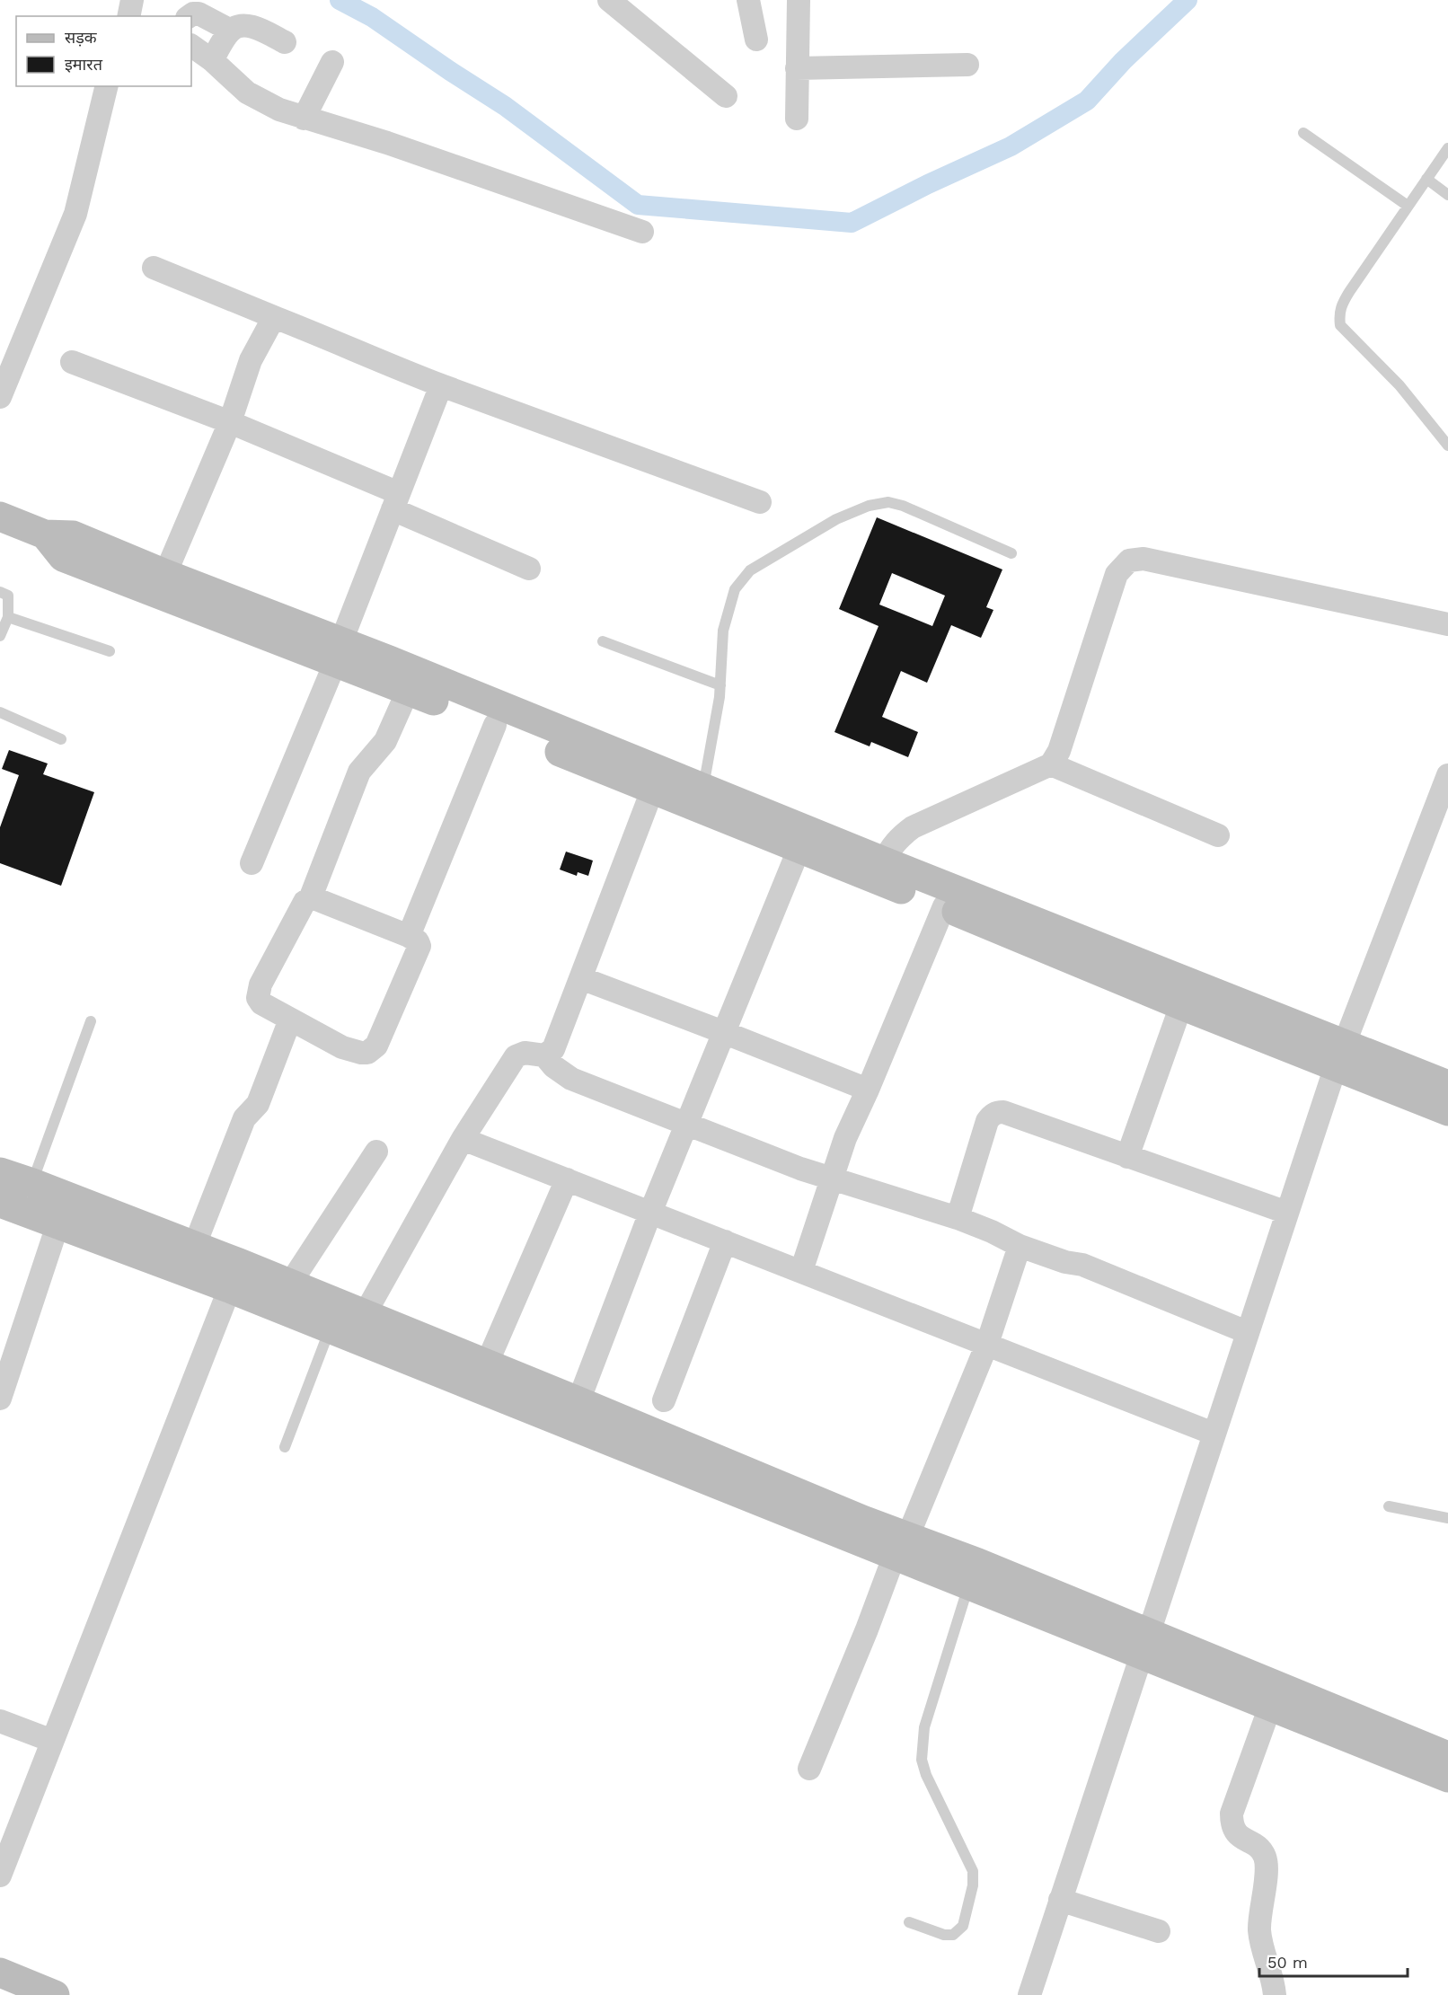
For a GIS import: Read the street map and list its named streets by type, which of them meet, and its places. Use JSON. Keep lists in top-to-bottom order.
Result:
{
  "legend": ["सड़क", "इमारत"],
  "scale_bar": "50 m"
}
